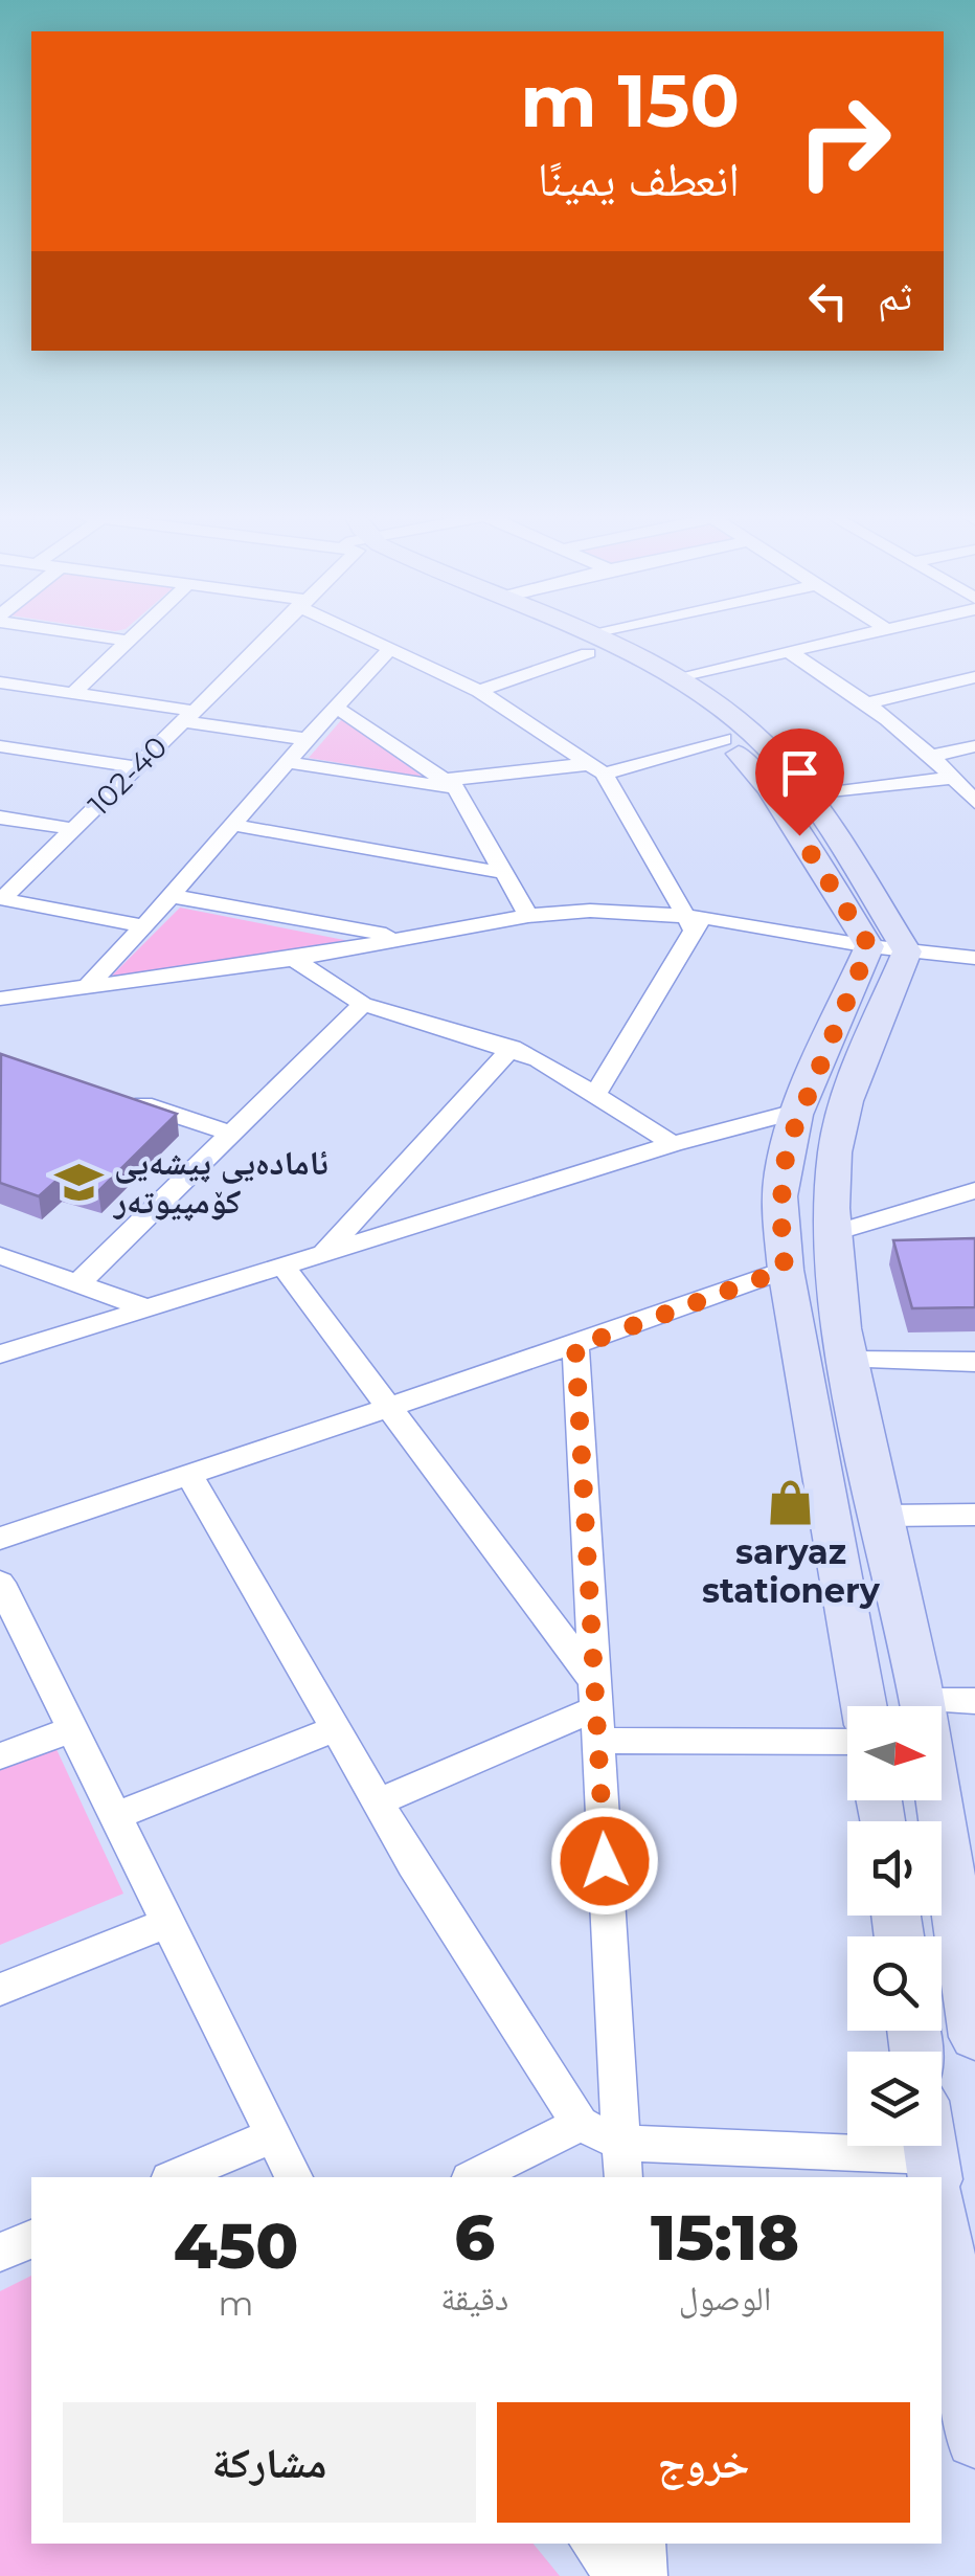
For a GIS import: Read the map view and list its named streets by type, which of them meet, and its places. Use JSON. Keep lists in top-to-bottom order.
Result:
{
  "streets": {
    "street": ["102-40"]
  },
  "places": {
    "school or university": ["ئامادەیی پیشەیی کۆمپیوتەر"],
    "shop": ["saryaz stationery"]
  },
  "north": "right",
  "page": {
    "turn": ["150 m", "انعطف يمينًا"],
    "then": "ثم",
    "eta": [
      "15:18",
      "الوصول",
      "6",
      "دقيقة",
      "450",
      "m"
    ],
    "buttons": ["خروج", "مشاركة"]
  }
}
